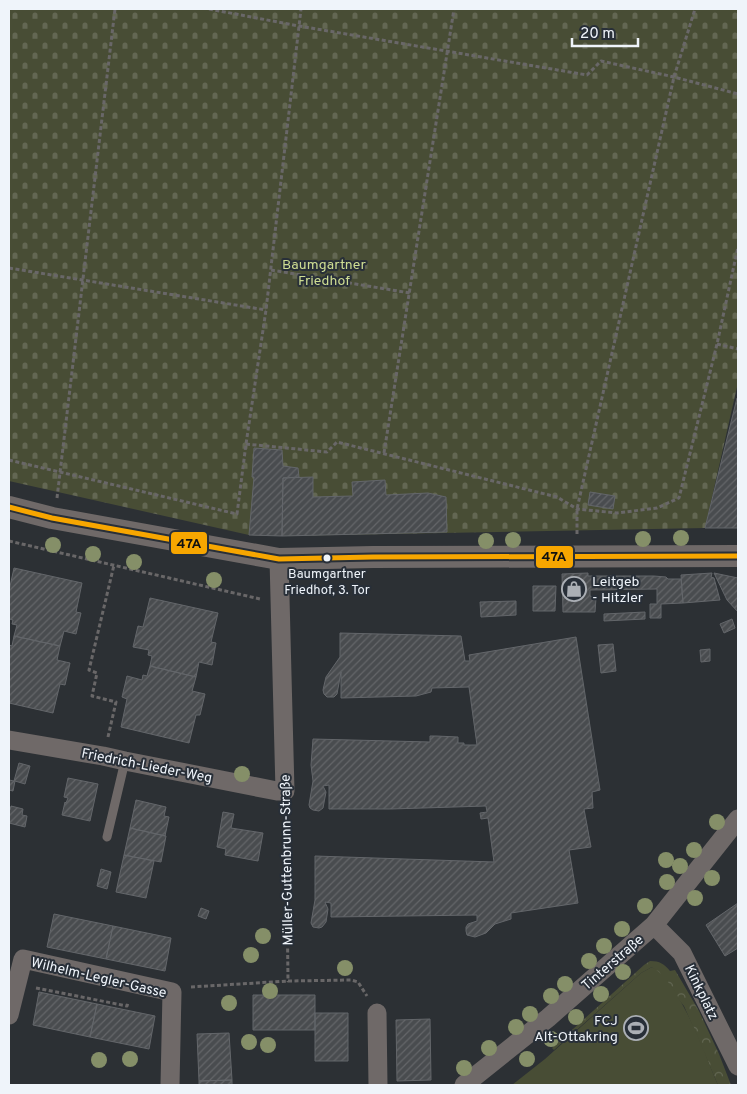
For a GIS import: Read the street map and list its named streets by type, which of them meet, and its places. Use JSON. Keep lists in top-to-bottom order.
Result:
{
  "streets": {
    "street": [
      "Friedrich-Lieder-Weg",
      "Müller-Guttenbrunn-Straße",
      "Tinterstraße",
      "Wilhelm-Legler-Gasse",
      "Kinkplatz"
    ]
  },
  "crossings": [
    ["Friedrich-Lieder-Weg", "Müller-Guttenbrunn-Straße"],
    ["Tinterstraße", "Kinkplatz"]
  ],
  "parks": ["Baumgartner Friedhof"],
  "places": {
    "other": ["Baumgartner Friedhof, 3. Tor"],
    "shop": ["Leitgeb - Hitzler"],
    "sports": ["FCJ Alt-Ottakring"]
  },
  "lines": ["transit line 47A"],
  "scale_bar": "20 m"
}
